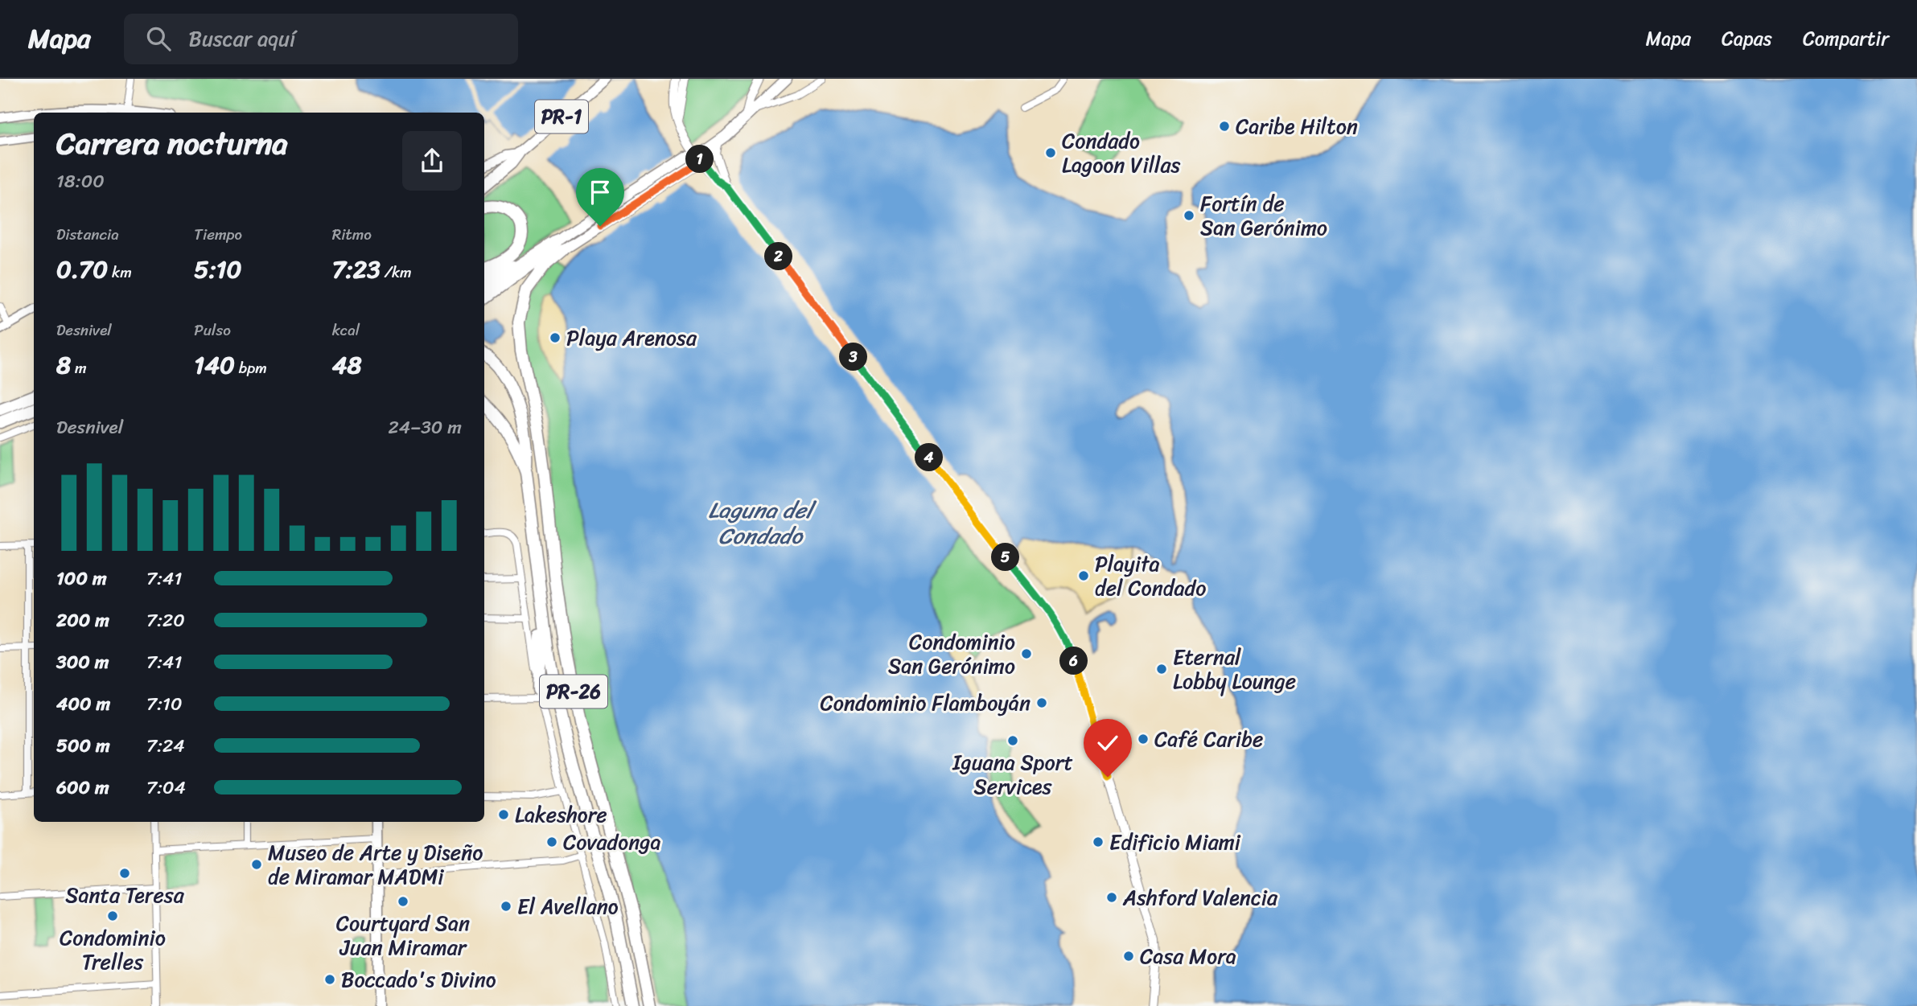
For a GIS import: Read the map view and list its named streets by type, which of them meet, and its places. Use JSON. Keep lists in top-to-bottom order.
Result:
{
  "streets": {
    "highway": ["PR-1", "PR-26"]
  },
  "water": ["Laguna del Condado"],
  "places": [
    "Caribe Hilton",
    "Condado Lagoon Villas",
    "Fortín de San Gerónimo",
    "Playa Arenosa",
    "Playita del Condado",
    "Condominio San Gerónimo",
    "Eternal Lobby Lounge",
    "Condominio Flamboyán",
    "Café Caribe",
    "Iguana Sport Services",
    "Lakeshore",
    "Covadonga",
    "Edificio Miami",
    "Museo de Arte y Diseño de Miramar MADMi",
    "Santa Teresa",
    "Ashford Valencia",
    "Courtyard San Juan Miramar",
    "El Avellano",
    "Condominio Trelles",
    "Casa Mora",
    "Boccado's Divino"
  ],
  "page": {
    "header": "Mapa",
    "search": "Buscar aquí",
    "nav": ["Mapa", "Capas", "Compartir"],
    "heading": ["Carrera nocturna", "18:00"],
    "pins": [
      "1",
      "2",
      "3",
      "4",
      "5",
      "6"
    ],
    "stats": [
      ["Distancia", "0.70 km"],
      ["Tiempo", "5:10"],
      ["Ritmo", "7:23 /km"],
      ["Desnivel", "8 m"],
      ["Pulso", "140 bpm"],
      ["kcal", "48"]
    ],
    "chart": ["Desnivel", "24–30 m"],
    "list": [
      {
        "name": "100 m",
        "note": "7:41"
      },
      {
        "name": "200 m",
        "note": "7:20"
      },
      {
        "name": "300 m",
        "note": "7:41"
      },
      {
        "name": "400 m",
        "note": "7:10"
      },
      {
        "name": "500 m",
        "note": "7:24"
      },
      {
        "name": "600 m",
        "note": "7:04"
      }
    ]
  }
}
